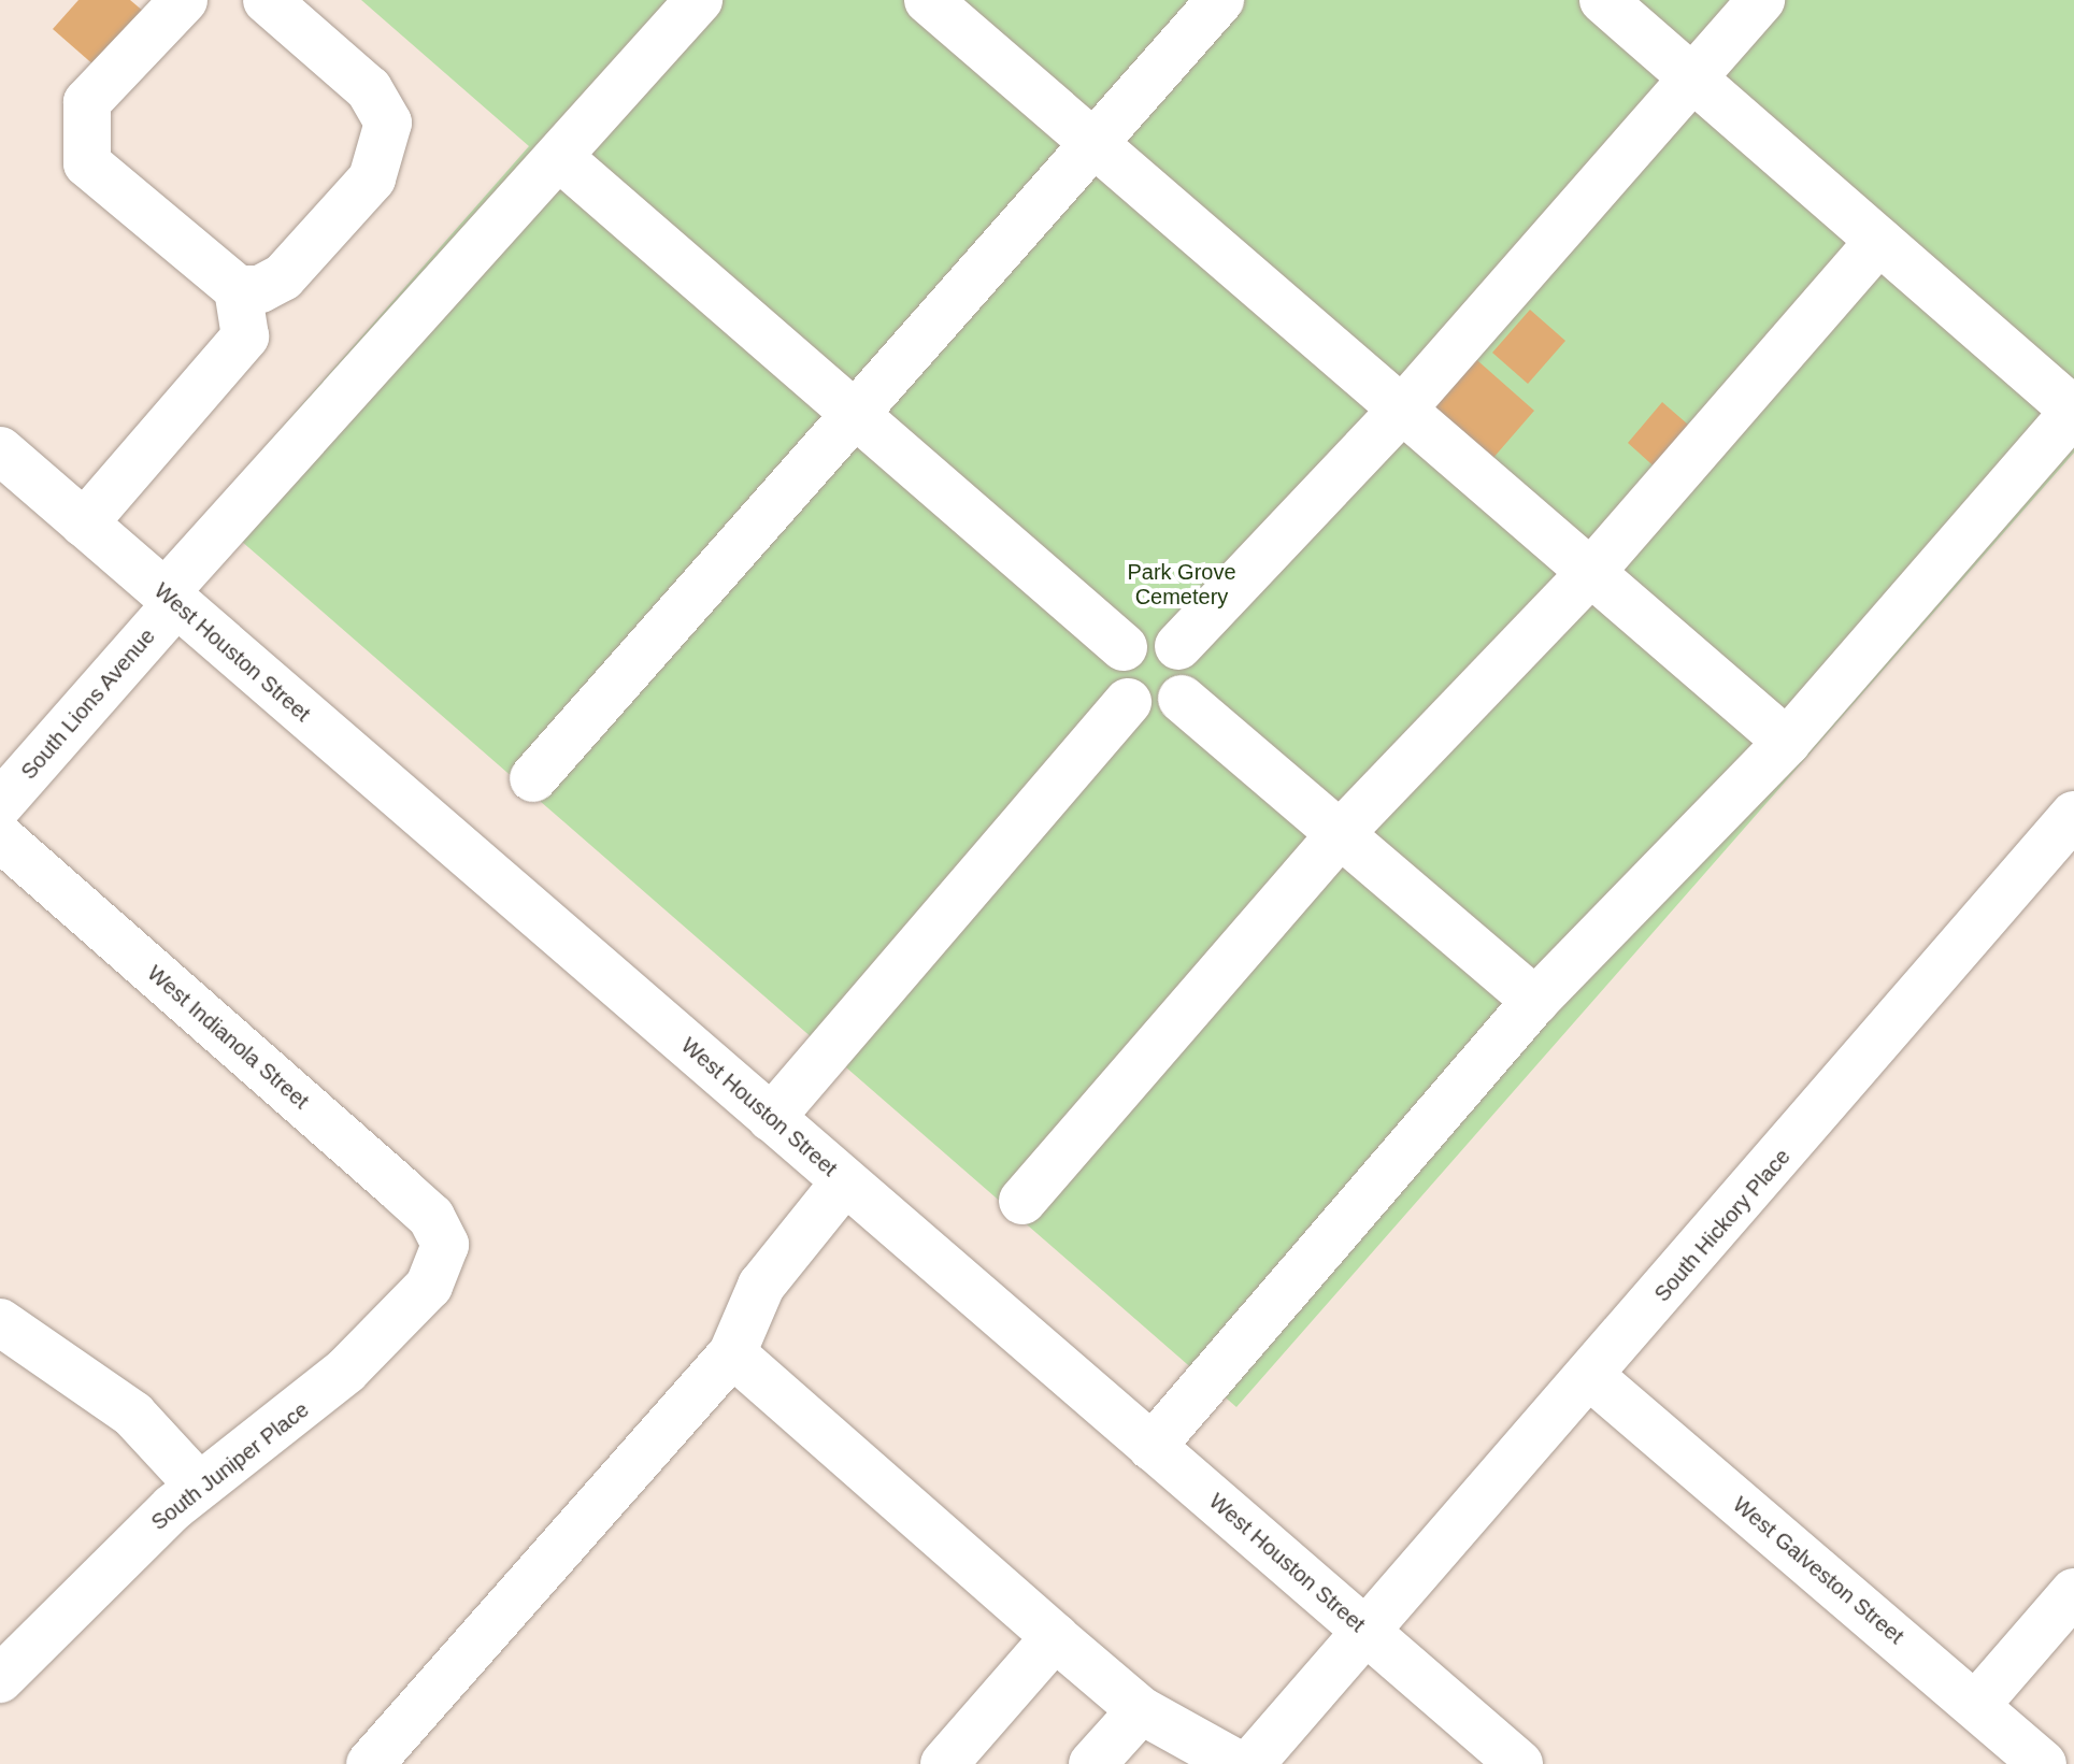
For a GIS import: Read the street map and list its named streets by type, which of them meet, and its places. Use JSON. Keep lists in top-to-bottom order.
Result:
{
  "streets": {
    "street": [
      "West Houston Street",
      "South Lions Avenue",
      "West Indianola Street",
      "South Hickory Place",
      "South Juniper Place",
      "West Galveston Street"
    ]
  },
  "crossings": [
    ["West Houston Street", "South Lions Avenue"],
    ["West Houston Street", "South Hickory Place"],
    ["West Indianola Street", "South Juniper Place"],
    ["South Hickory Place", "West Galveston Street"]
  ],
  "parks": ["Park Grove Cemetery"]
}
